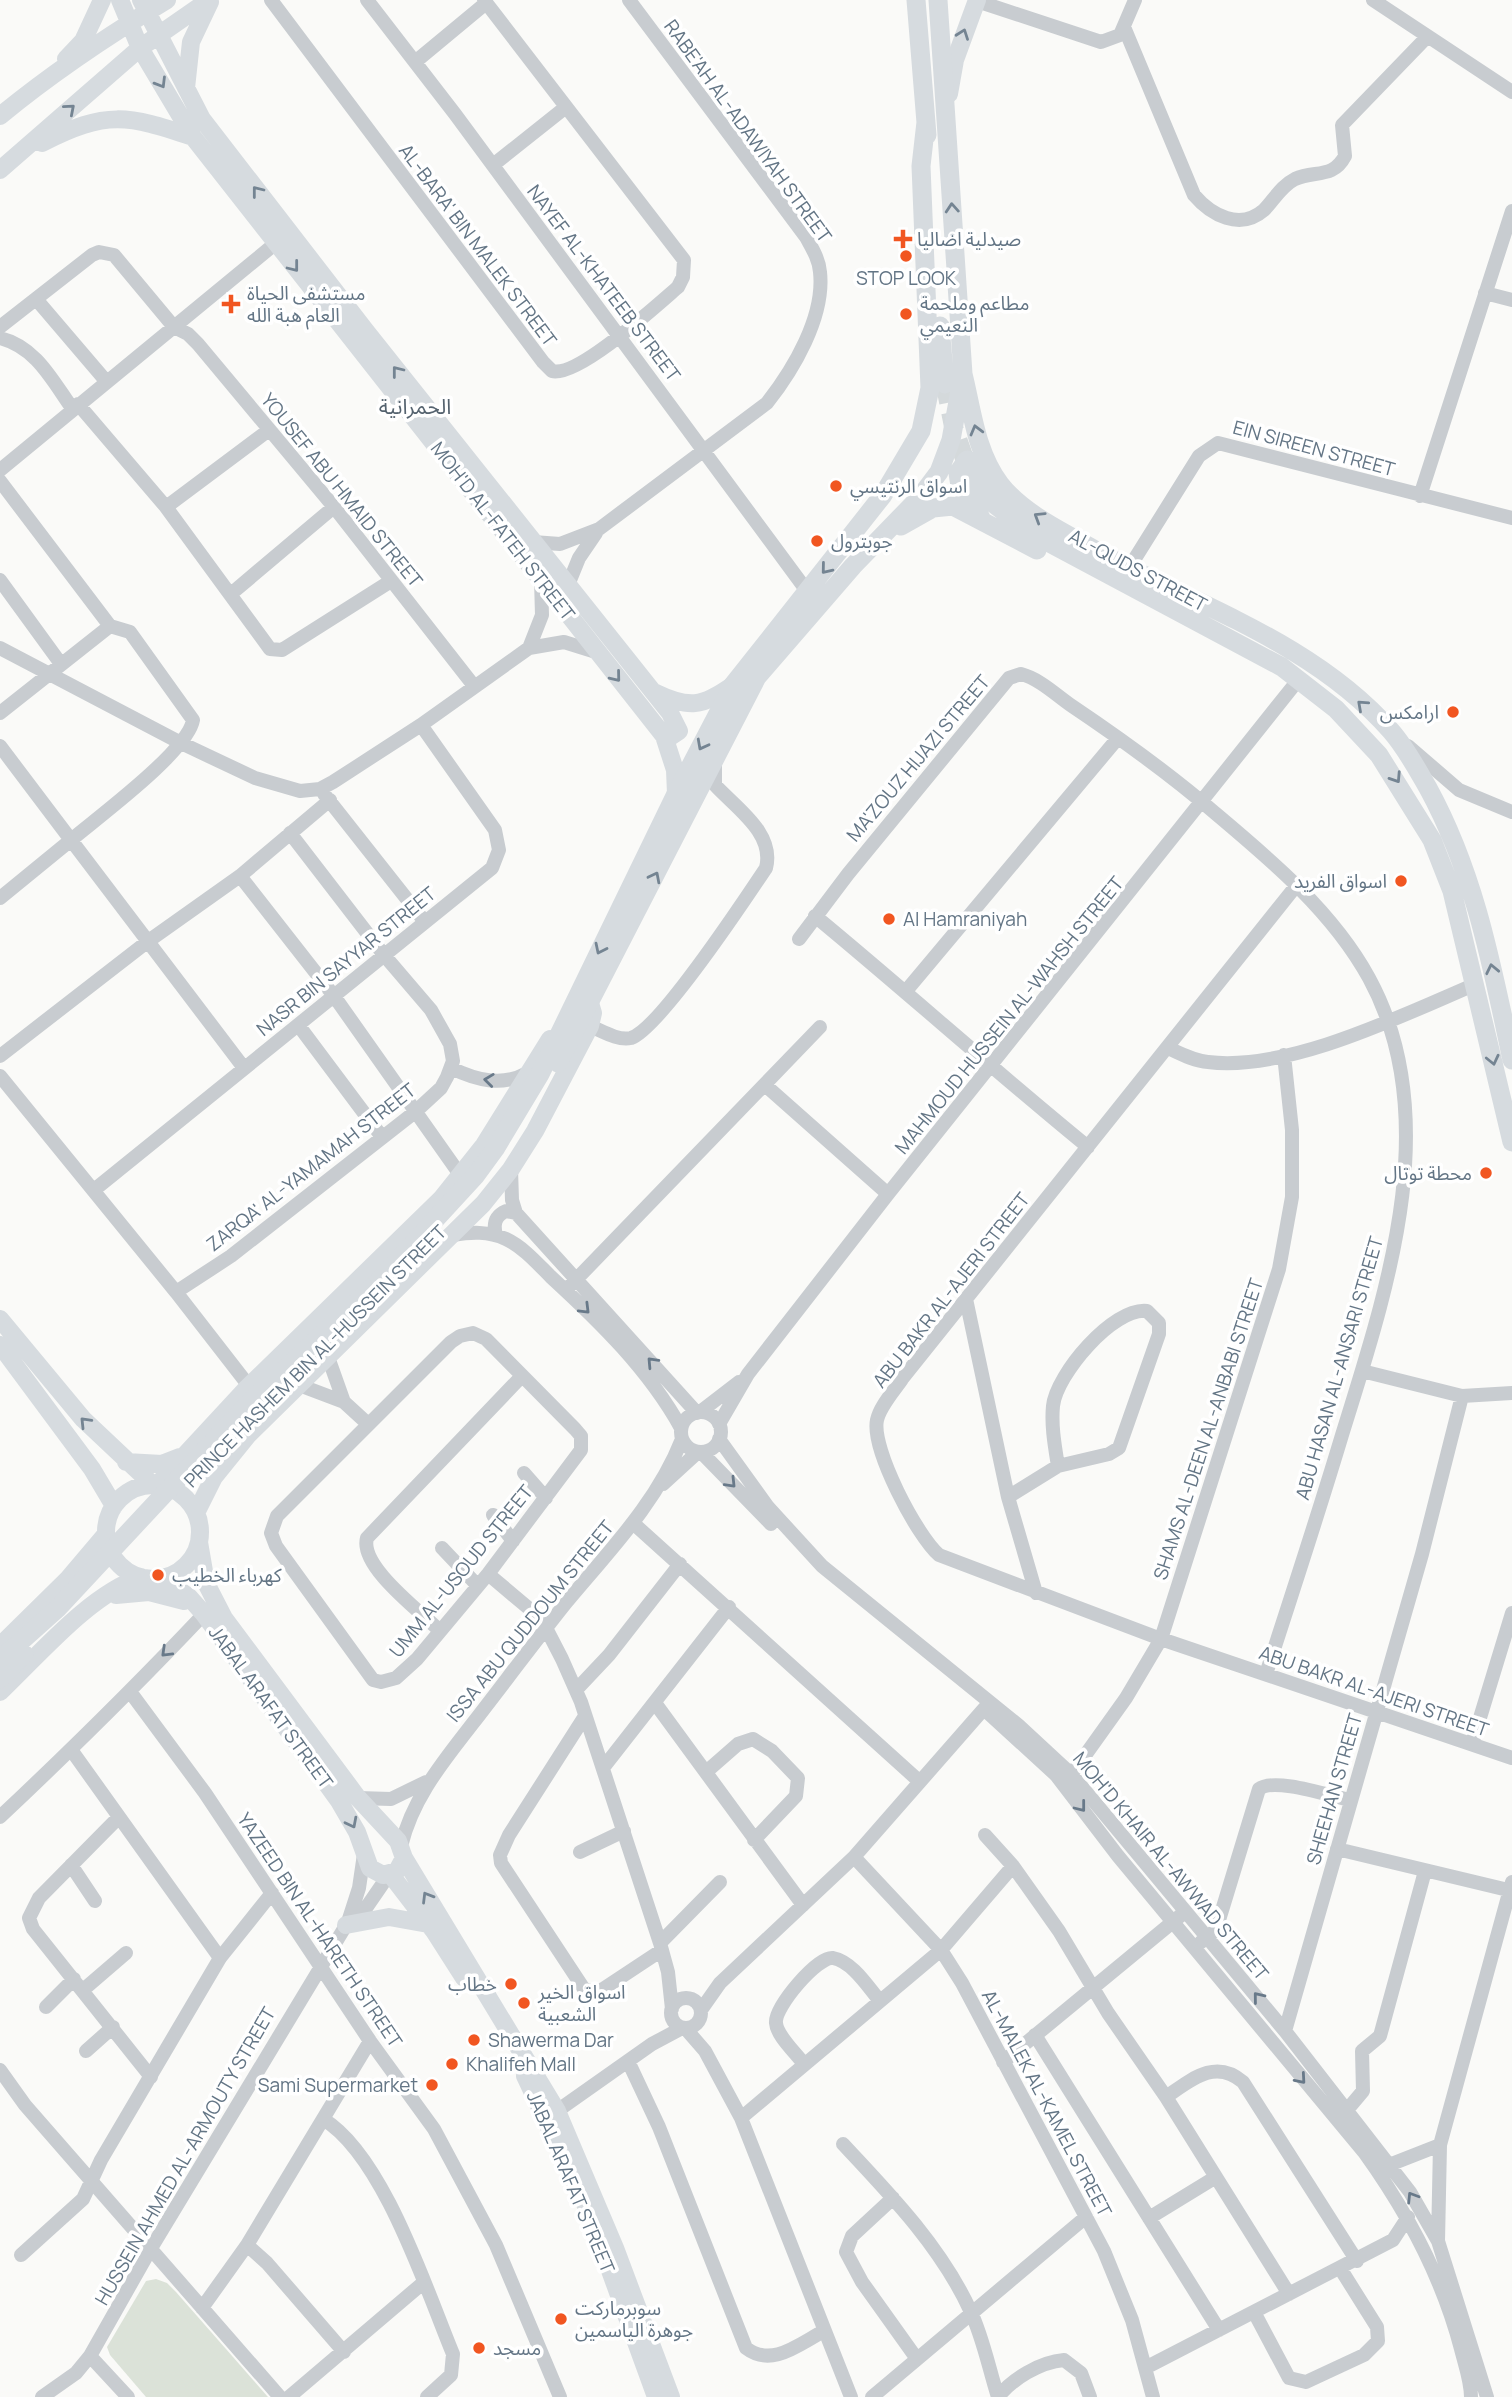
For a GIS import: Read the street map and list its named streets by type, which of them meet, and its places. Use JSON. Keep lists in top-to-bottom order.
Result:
{
  "streets": {
    "highway": ["AL-QUDS STREET", "PRINCE HASHEM BIN AL-HUSSEIN STREET"],
    "main road": ["MOH'D AL-FATEH STREET", "JABAL ARAFAT STREET"],
    "street": [
      "RABE'AH AL-ADAWIYAH STREET",
      "AL-BARA' BIN MALEK STREET",
      "NAYEF AL-KHATEEB STREET",
      "EIN SIREEN STREET",
      "YOUSEF ABU HMAID STREET",
      "MA'ZOUZ HIJAZI STREET",
      "NASR BIN SAYYAR STREET",
      "MAHMOUD HUSSEIN AL-WAHSH STREET",
      "ZARQA' AL-YAMAMAH STREET",
      "ABU BAKR AL-AJERI STREET",
      "ABU HASAN AL-ANSARI STREET",
      "SHAMS AL-DEEN AL-ANBABI STREET",
      "UMM AL-USOUD STREET",
      "ISSA ABU QUDDOUM STREET",
      "SHEEHAN STREET",
      "MOH'D KHAIR AL-AWWAD STREET",
      "YAZEED BIN AL-HARETH STREET",
      "AL-MALEK AL-KAMEL STREET",
      "HUSSEIN AHMED AL-ARMOUTY STREET"
    ]
  },
  "crossings": [
    ["RABE'AH AL-ADAWIYAH STREET", "NAYEF AL-KHATEEB STREET"],
    ["RABE'AH AL-ADAWIYAH STREET", "MOH'D AL-FATEH STREET"],
    ["RABE'AH AL-ADAWIYAH STREET", "PRINCE HASHEM BIN AL-HUSSEIN STREET"],
    ["AL-BARA' BIN MALEK STREET", "NAYEF AL-KHATEEB STREET"],
    ["NAYEF AL-KHATEEB STREET", "MOH'D AL-FATEH STREET"],
    ["NAYEF AL-KHATEEB STREET", "PRINCE HASHEM BIN AL-HUSSEIN STREET"],
    ["EIN SIREEN STREET", "AL-QUDS STREET"],
    ["MOH'D AL-FATEH STREET", "PRINCE HASHEM BIN AL-HUSSEIN STREET"],
    ["AL-QUDS STREET", "MAHMOUD HUSSEIN AL-WAHSH STREET"],
    ["AL-QUDS STREET", "PRINCE HASHEM BIN AL-HUSSEIN STREET"],
    ["MA'ZOUZ HIJAZI STREET", "MAHMOUD HUSSEIN AL-WAHSH STREET"],
    ["MA'ZOUZ HIJAZI STREET", "ABU HASAN AL-ANSARI STREET"],
    ["MAHMOUD HUSSEIN AL-WAHSH STREET", "ABU HASAN AL-ANSARI STREET"],
    ["MAHMOUD HUSSEIN AL-WAHSH STREET", "ISSA ABU QUDDOUM STREET"],
    ["MAHMOUD HUSSEIN AL-WAHSH STREET", "MOH'D KHAIR AL-AWWAD STREET"],
    ["ABU BAKR AL-AJERI STREET", "ABU HASAN AL-ANSARI STREET"],
    ["ABU BAKR AL-AJERI STREET", "SHAMS AL-DEEN AL-ANBABI STREET"],
    ["ABU BAKR AL-AJERI STREET", "SHEEHAN STREET"],
    ["PRINCE HASHEM BIN AL-HUSSEIN STREET", "JABAL ARAFAT STREET"],
    ["SHAMS AL-DEEN AL-ANBABI STREET", "MOH'D KHAIR AL-AWWAD STREET"],
    ["ISSA ABU QUDDOUM STREET", "JABAL ARAFAT STREET"],
    ["ISSA ABU QUDDOUM STREET", "MOH'D KHAIR AL-AWWAD STREET"],
    ["JABAL ARAFAT STREET", "HUSSEIN AHMED AL-ARMOUTY STREET"],
    ["SHEEHAN STREET", "MOH'D KHAIR AL-AWWAD STREET"],
    ["YAZEED BIN AL-HARETH STREET", "HUSSEIN AHMED AL-ARMOUTY STREET"]
  ],
  "districts": ["الحمرانية"],
  "places": {
    "health": ["صيدلية اضاليا", "مستشفى الحياة العام هبة الله"],
    "other": [
      "STOP LOOK",
      "مطاعم وملحمة النعيمي",
      "اسواق الرنتيسي",
      "جوبترول",
      "ارامكس",
      "اسواق الفريد",
      "Al Hamraniyah",
      "محطة توتال",
      "كهرباء الخطيب",
      "خطاب",
      "اسواق الخير الشعبية",
      "Shawerma Dar",
      "Khalifeh Mall",
      "Sami Supermarket",
      "سوبرماركت جوهرة الياسمين",
      "مسجد"
    ]
  }
}
